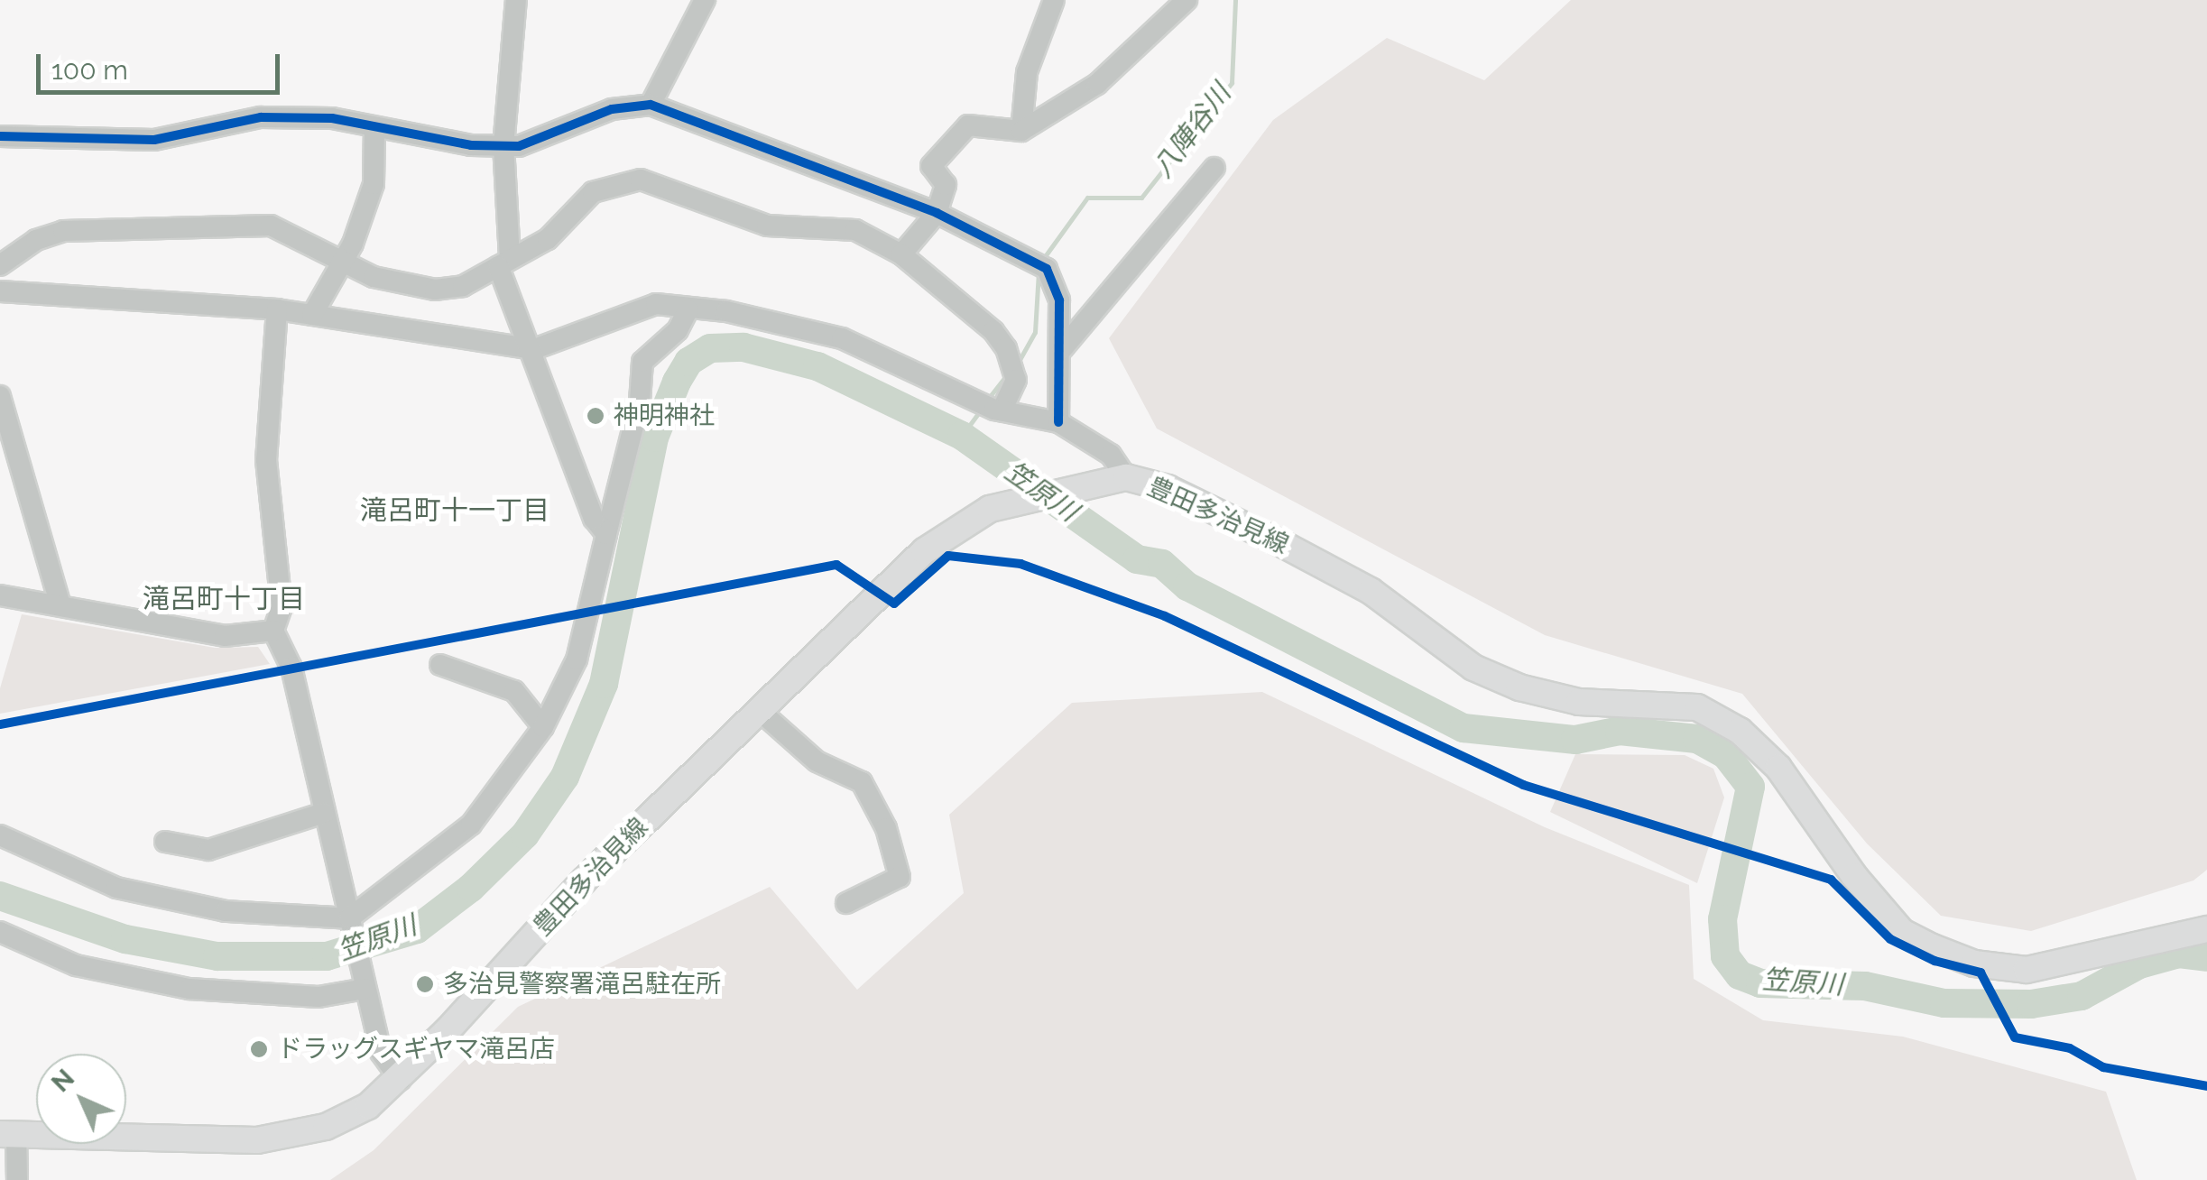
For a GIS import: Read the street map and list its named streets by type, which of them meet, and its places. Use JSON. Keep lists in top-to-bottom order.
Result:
{
  "streets": {
    "main road": ["豊田多治見線"]
  },
  "districts": ["滝呂町十一丁目", "滝呂町十丁目"],
  "water": ["八陣谷川", "笠原川"],
  "places": ["神明神社", "多治見警察署滝呂駐在所", "ドラッグスギヤマ滝呂店"],
  "scale_bar": "100 m",
  "north": "top left"
}
